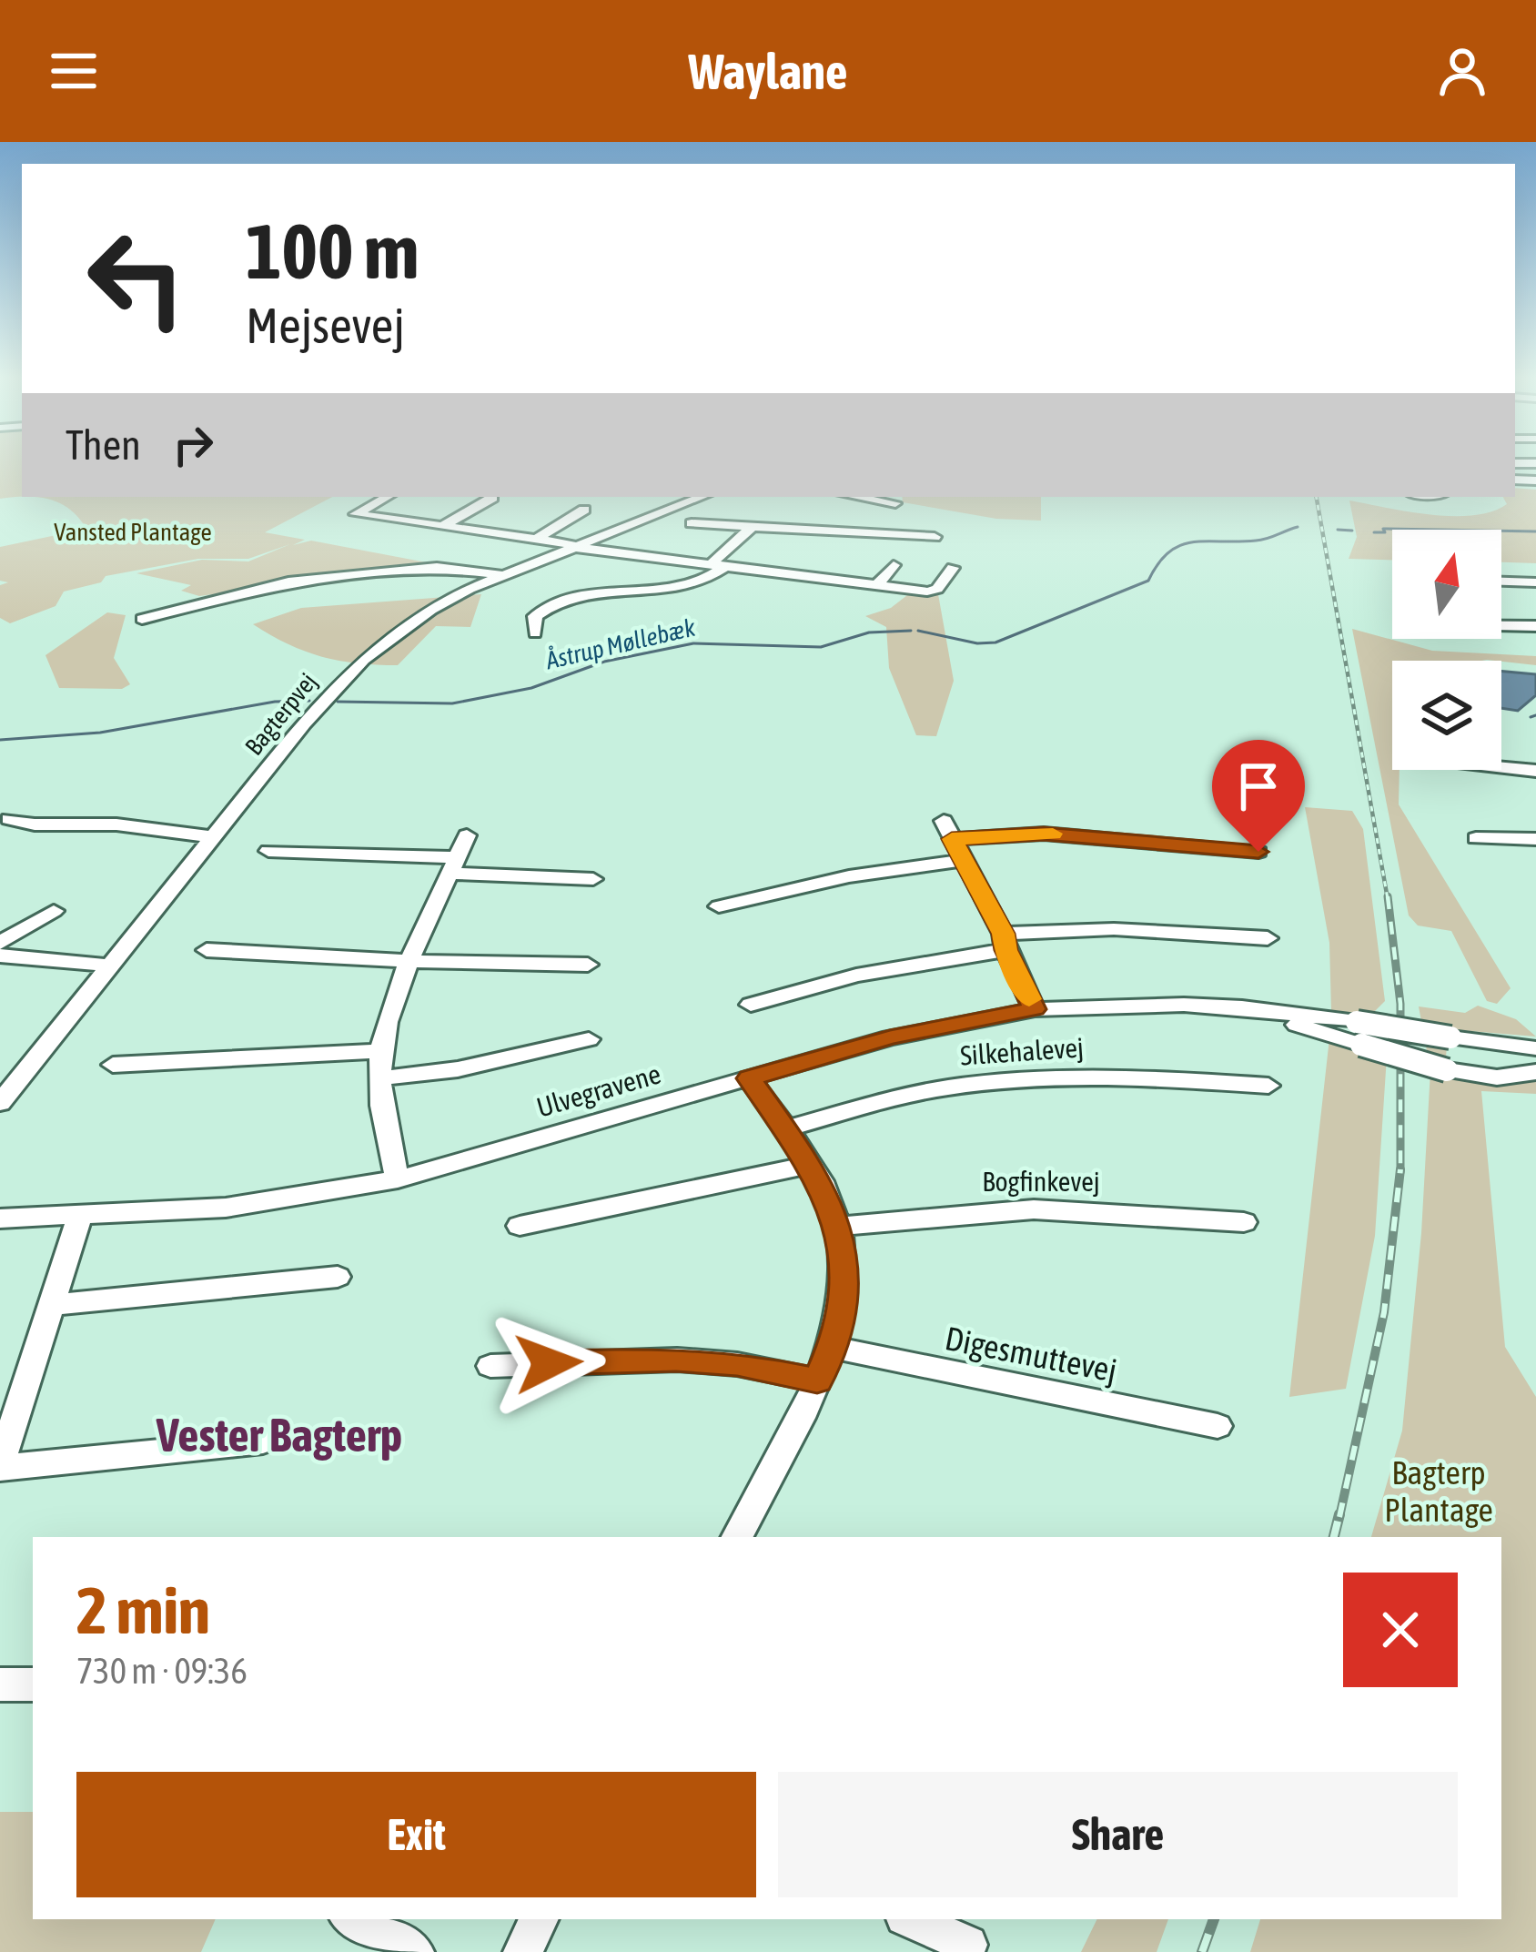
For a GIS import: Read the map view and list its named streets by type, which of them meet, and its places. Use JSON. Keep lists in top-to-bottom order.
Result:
{
  "streets": {
    "street": [
      "Bagterpvej",
      "Silkehalevej",
      "Ulvegravene",
      "Bogfinkevej",
      "Digesmuttevej"
    ]
  },
  "districts": ["Vester Bagterp"],
  "water": ["Åstrup Møllebæk"],
  "parks": ["Vansted Plantage", "Bagterp Plantage"],
  "north": "top",
  "page": {
    "header": "Waylane",
    "turn": ["100 m", "Mejsevej"],
    "then": "Then",
    "heading": ["2 min", "730 m · 09:36"],
    "buttons": ["Exit", "Share"]
  }
}
